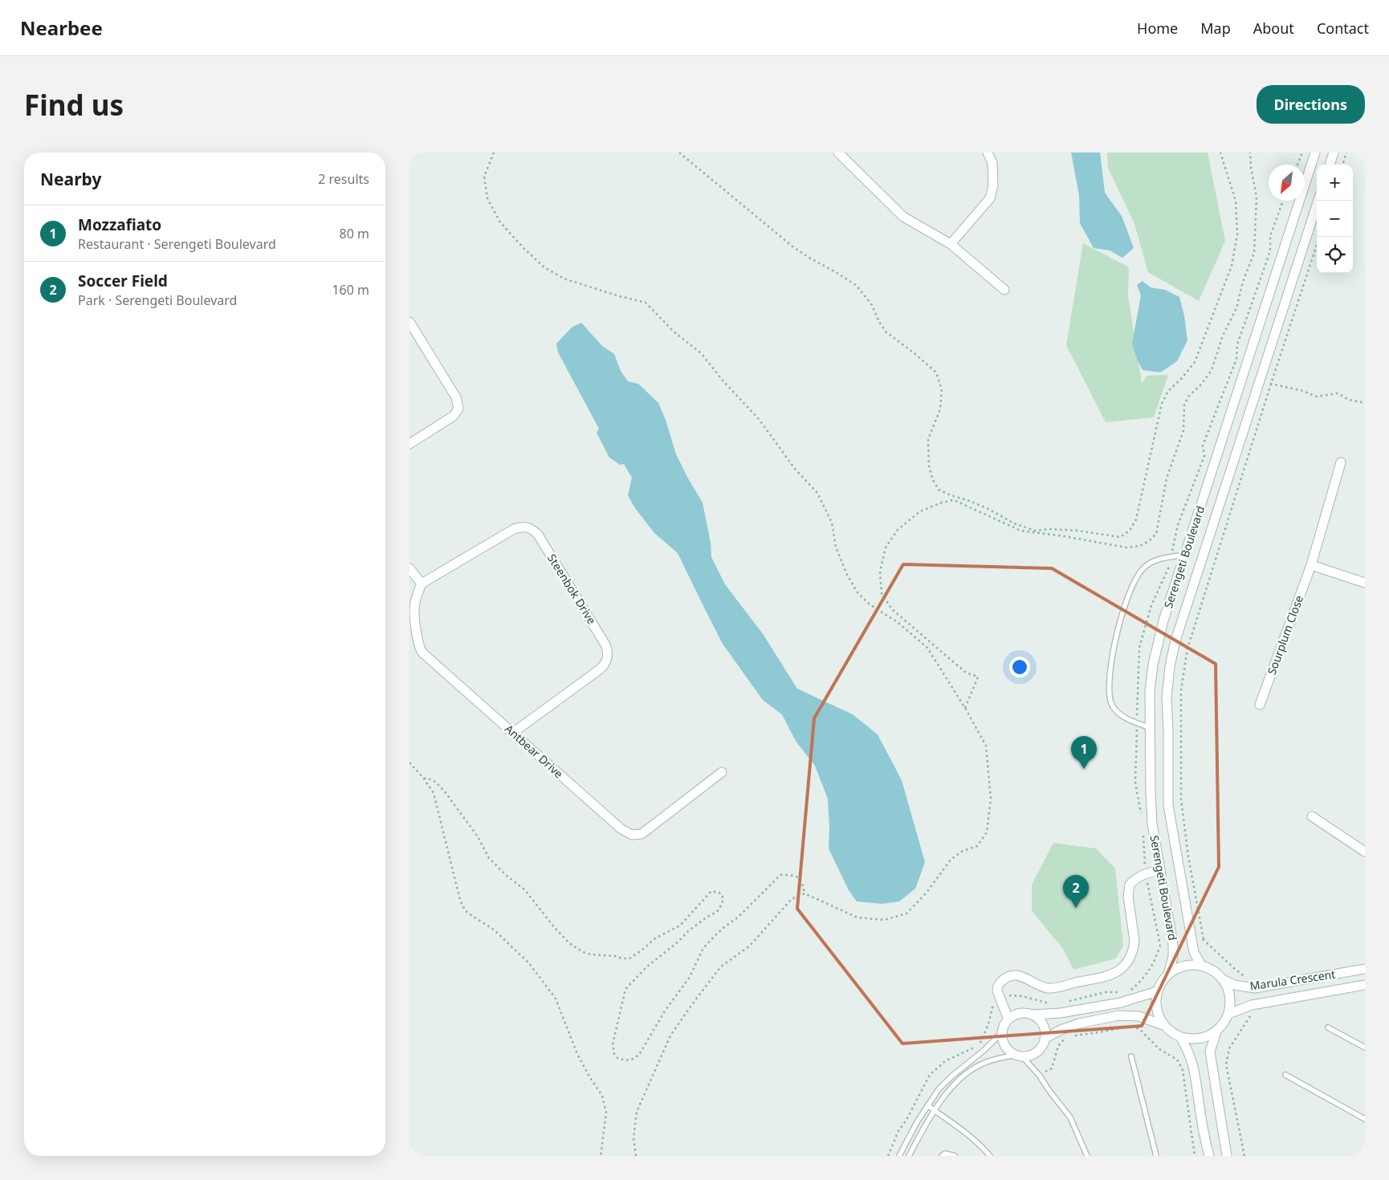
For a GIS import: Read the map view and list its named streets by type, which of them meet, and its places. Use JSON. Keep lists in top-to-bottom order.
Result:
{
  "streets": {
    "street": [
      "Serengeti Boulevard",
      "Steenbok Drive",
      "Sourplum Close",
      "Antbear Drive",
      "Marula Crescent"
    ]
  },
  "crossings": [
    ["Serengeti Boulevard", "Marula Crescent"],
    ["Steenbok Drive", "Antbear Drive"]
  ],
  "north": "bottom left",
  "page": {
    "header": "Nearbee",
    "nav": [
      "Home",
      "Map",
      "About",
      "Contact"
    ],
    "buttons": "Directions",
    "title": "Find us",
    "heading": ["Nearby", "2 results"],
    "map_buttons": ["+", "−"],
    "list": [
      {
        "mark": "1",
        "name": "Mozzafiato",
        "note": "Restaurant · Serengeti Boulevard",
        "value": "80 m"
      },
      {
        "mark": "2",
        "name": "Soccer Field",
        "note": "Park · Serengeti Boulevard",
        "value": "160 m"
      }
    ],
    "pins": ["1", "2"]
  }
}
